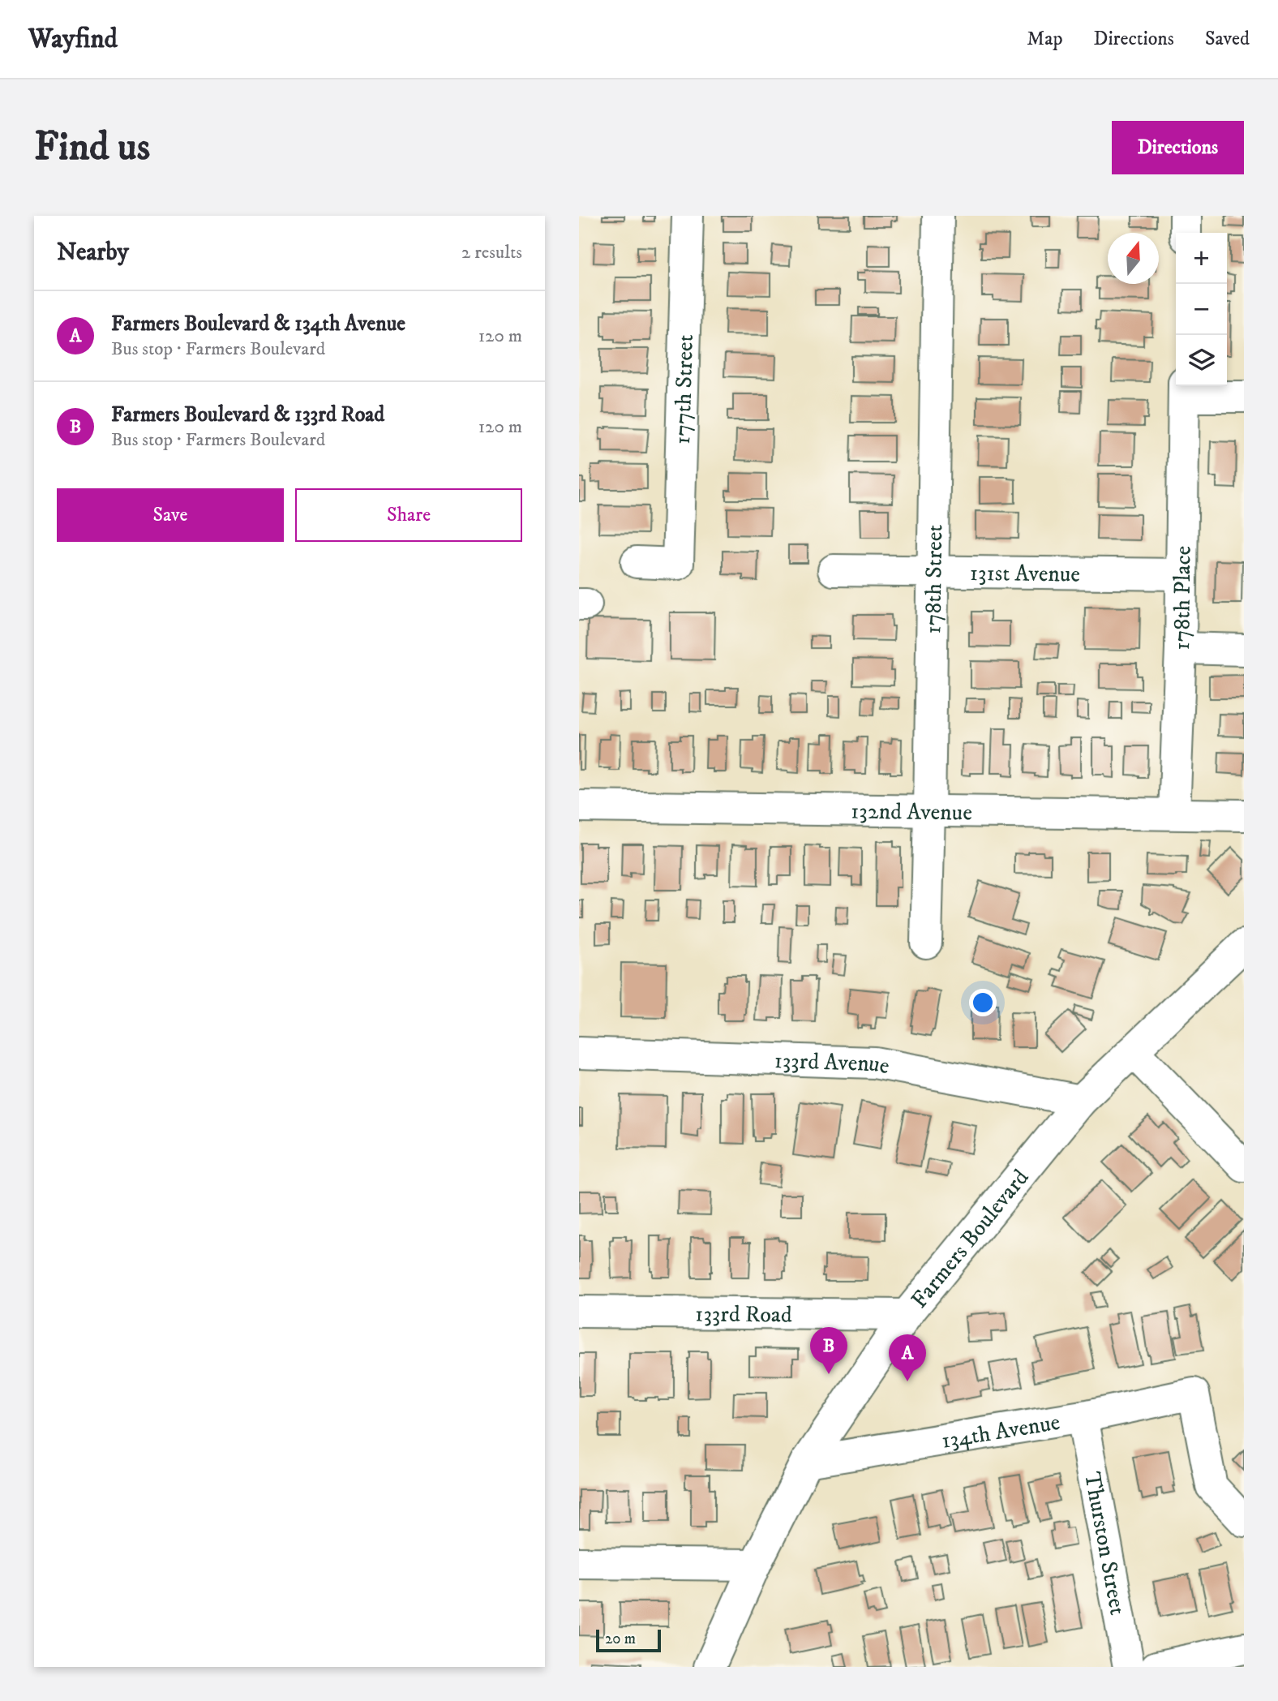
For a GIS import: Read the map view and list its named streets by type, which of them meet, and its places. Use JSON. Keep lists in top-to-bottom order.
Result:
{
  "streets": {
    "street": [
      "177th Street",
      "131st Avenue",
      "178th Street",
      "178th Place",
      "132nd Avenue",
      "133rd Avenue",
      "Farmers Boulevard",
      "133rd Road",
      "134th Avenue",
      "Thurston Street"
    ]
  },
  "crossings": [
    ["131st Avenue", "178th Street"],
    ["131st Avenue", "178th Place"],
    ["178th Street", "132nd Avenue"],
    ["178th Place", "132nd Avenue"],
    ["133rd Avenue", "Farmers Boulevard"],
    ["Farmers Boulevard", "133rd Road"],
    ["Farmers Boulevard", "134th Avenue"],
    ["134th Avenue", "Thurston Street"]
  ],
  "scale_bar": "20 m",
  "north": "top",
  "page": {
    "header": "Wayfind",
    "nav": ["Map", "Directions", "Saved"],
    "buttons": [
      "Directions",
      ["Save", "Share"]
    ],
    "title": "Find us",
    "heading": ["Nearby", "2 results"],
    "map_buttons": ["+", "−"],
    "list": [
      {
        "mark": "A",
        "name": "Farmers Boulevard & 134th Avenue",
        "note": "Bus stop · Farmers Boulevard",
        "value": "120 m"
      },
      {
        "mark": "B",
        "name": "Farmers Boulevard & 133rd Road",
        "note": "Bus stop · Farmers Boulevard",
        "value": "120 m"
      }
    ],
    "pins": ["B", "A"],
    "scale": "20 m"
  }
}
